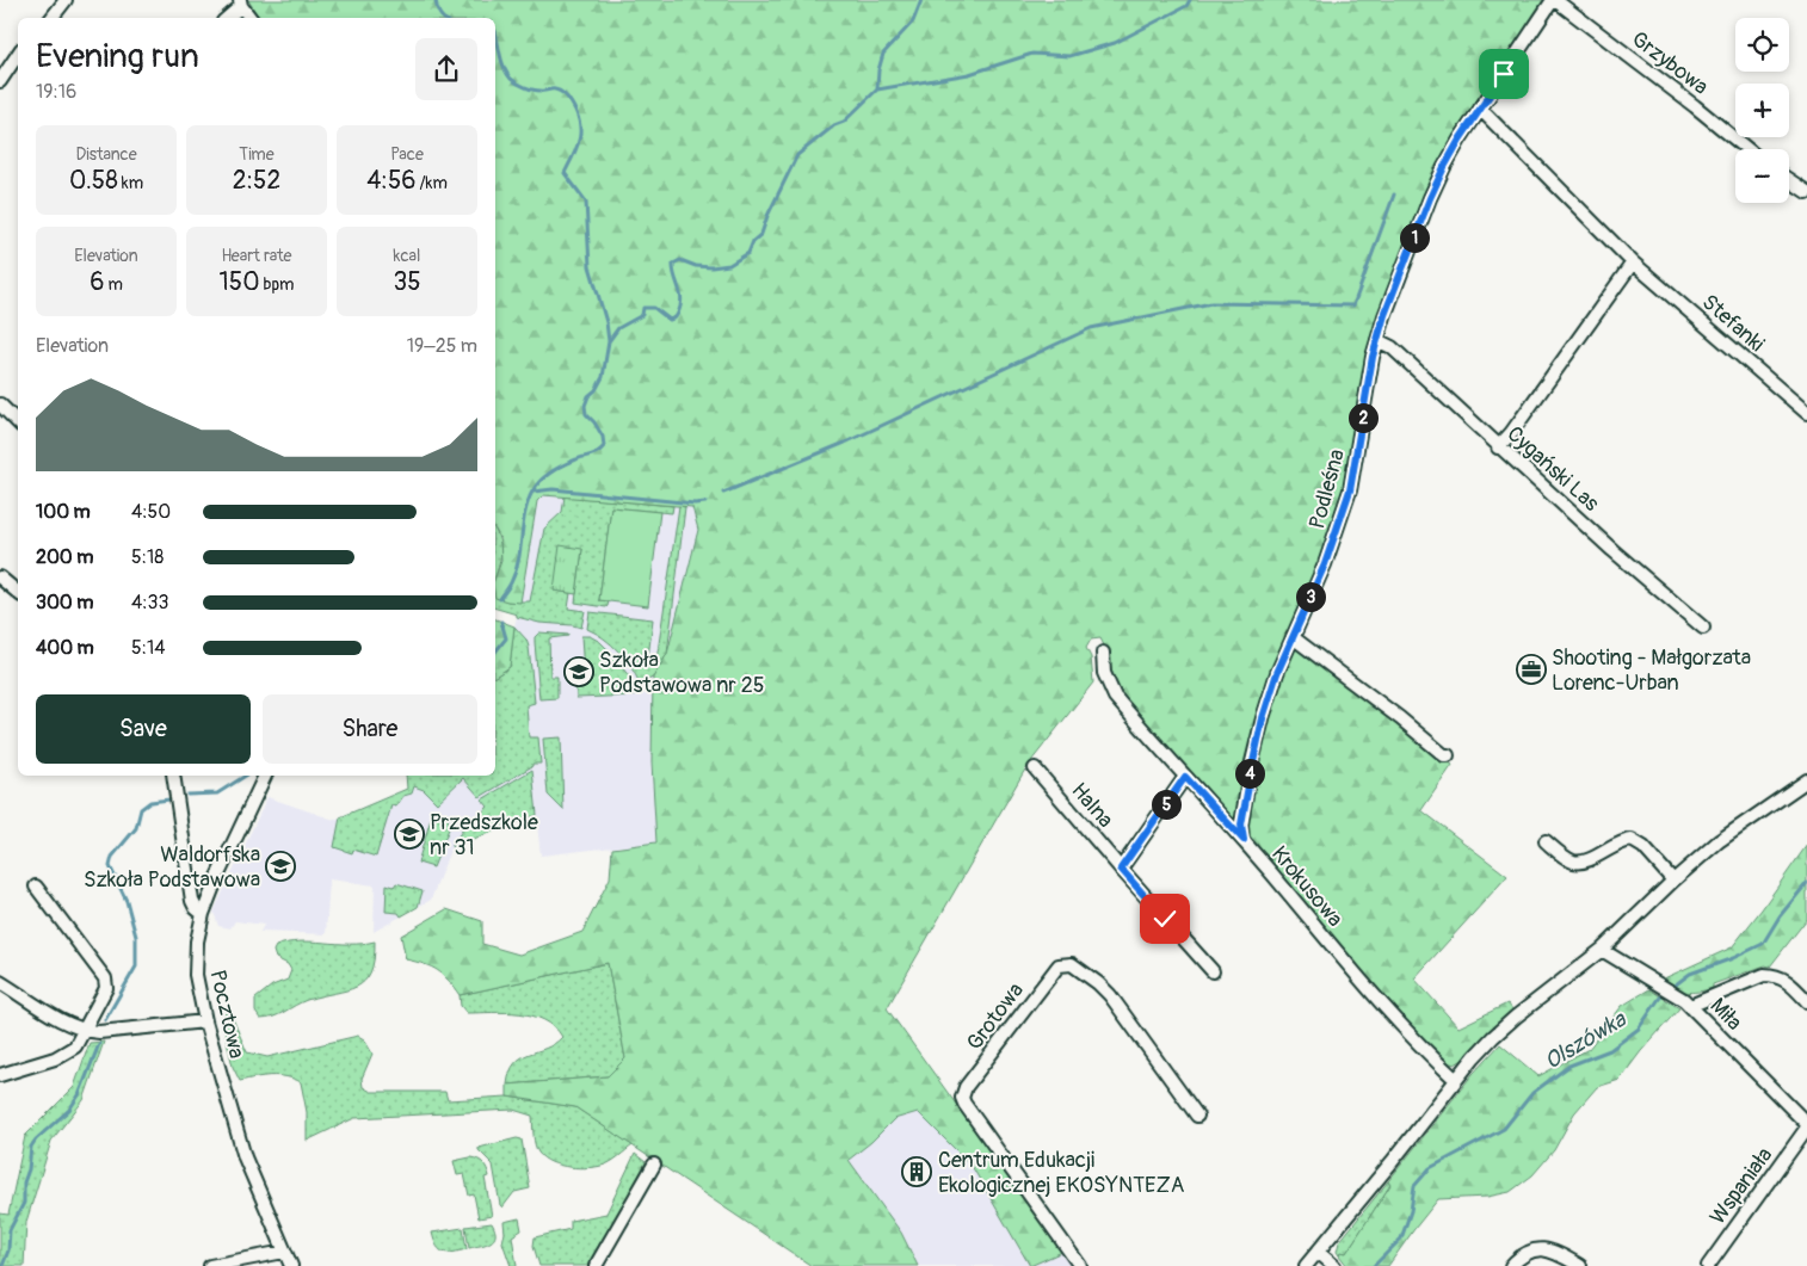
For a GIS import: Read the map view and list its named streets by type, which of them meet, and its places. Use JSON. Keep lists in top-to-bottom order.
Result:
{
  "streets": {
    "street": [
      "Grzybowa",
      "Stefanki",
      "Cygański Las",
      "Podleśna",
      "Halna",
      "Krokusowa",
      "Pocztowa",
      "Miła",
      "Grotowa",
      "Wspaniała"
    ]
  },
  "crossings": [
    ["Grzybowa", "Podleśna"],
    ["Stefanki", "Podleśna"],
    ["Cygański Las", "Podleśna"],
    ["Podleśna", "Krokusowa"],
    ["Miła", "Wspaniała"]
  ],
  "water": ["Olszówka"],
  "places": {
    "office": ["Shooting - Małgorzata Lorenc-Urban"],
    "school or university": ["Szkoła Podstawowa nr 25", "Przedszkole nr 31", "Waldorfska Szkoła Podstawowa"],
    "building": ["Centrum Edukacji Ekologicznej EKOSYNTEZA"]
  },
  "page": {
    "map_buttons": ["+", "−"],
    "heading": ["Evening run", "19:16"],
    "stats": [
      ["Distance", "0.58 km"],
      ["Time", "2:52"],
      ["Pace", "4:56 /km"],
      ["Elevation", "6 m"],
      ["Heart rate", "150 bpm"],
      ["kcal", "35"]
    ],
    "pins": [
      "1",
      "2",
      "3",
      "4",
      "5"
    ],
    "chart": ["Elevation", "19–25 m"],
    "list": [
      {
        "name": "100 m",
        "note": "4:50"
      },
      {
        "name": "200 m",
        "note": "5:18"
      },
      {
        "name": "300 m",
        "note": "4:33"
      },
      {
        "name": "400 m",
        "note": "5:14"
      }
    ],
    "buttons": ["Save", "Share"]
  }
}
